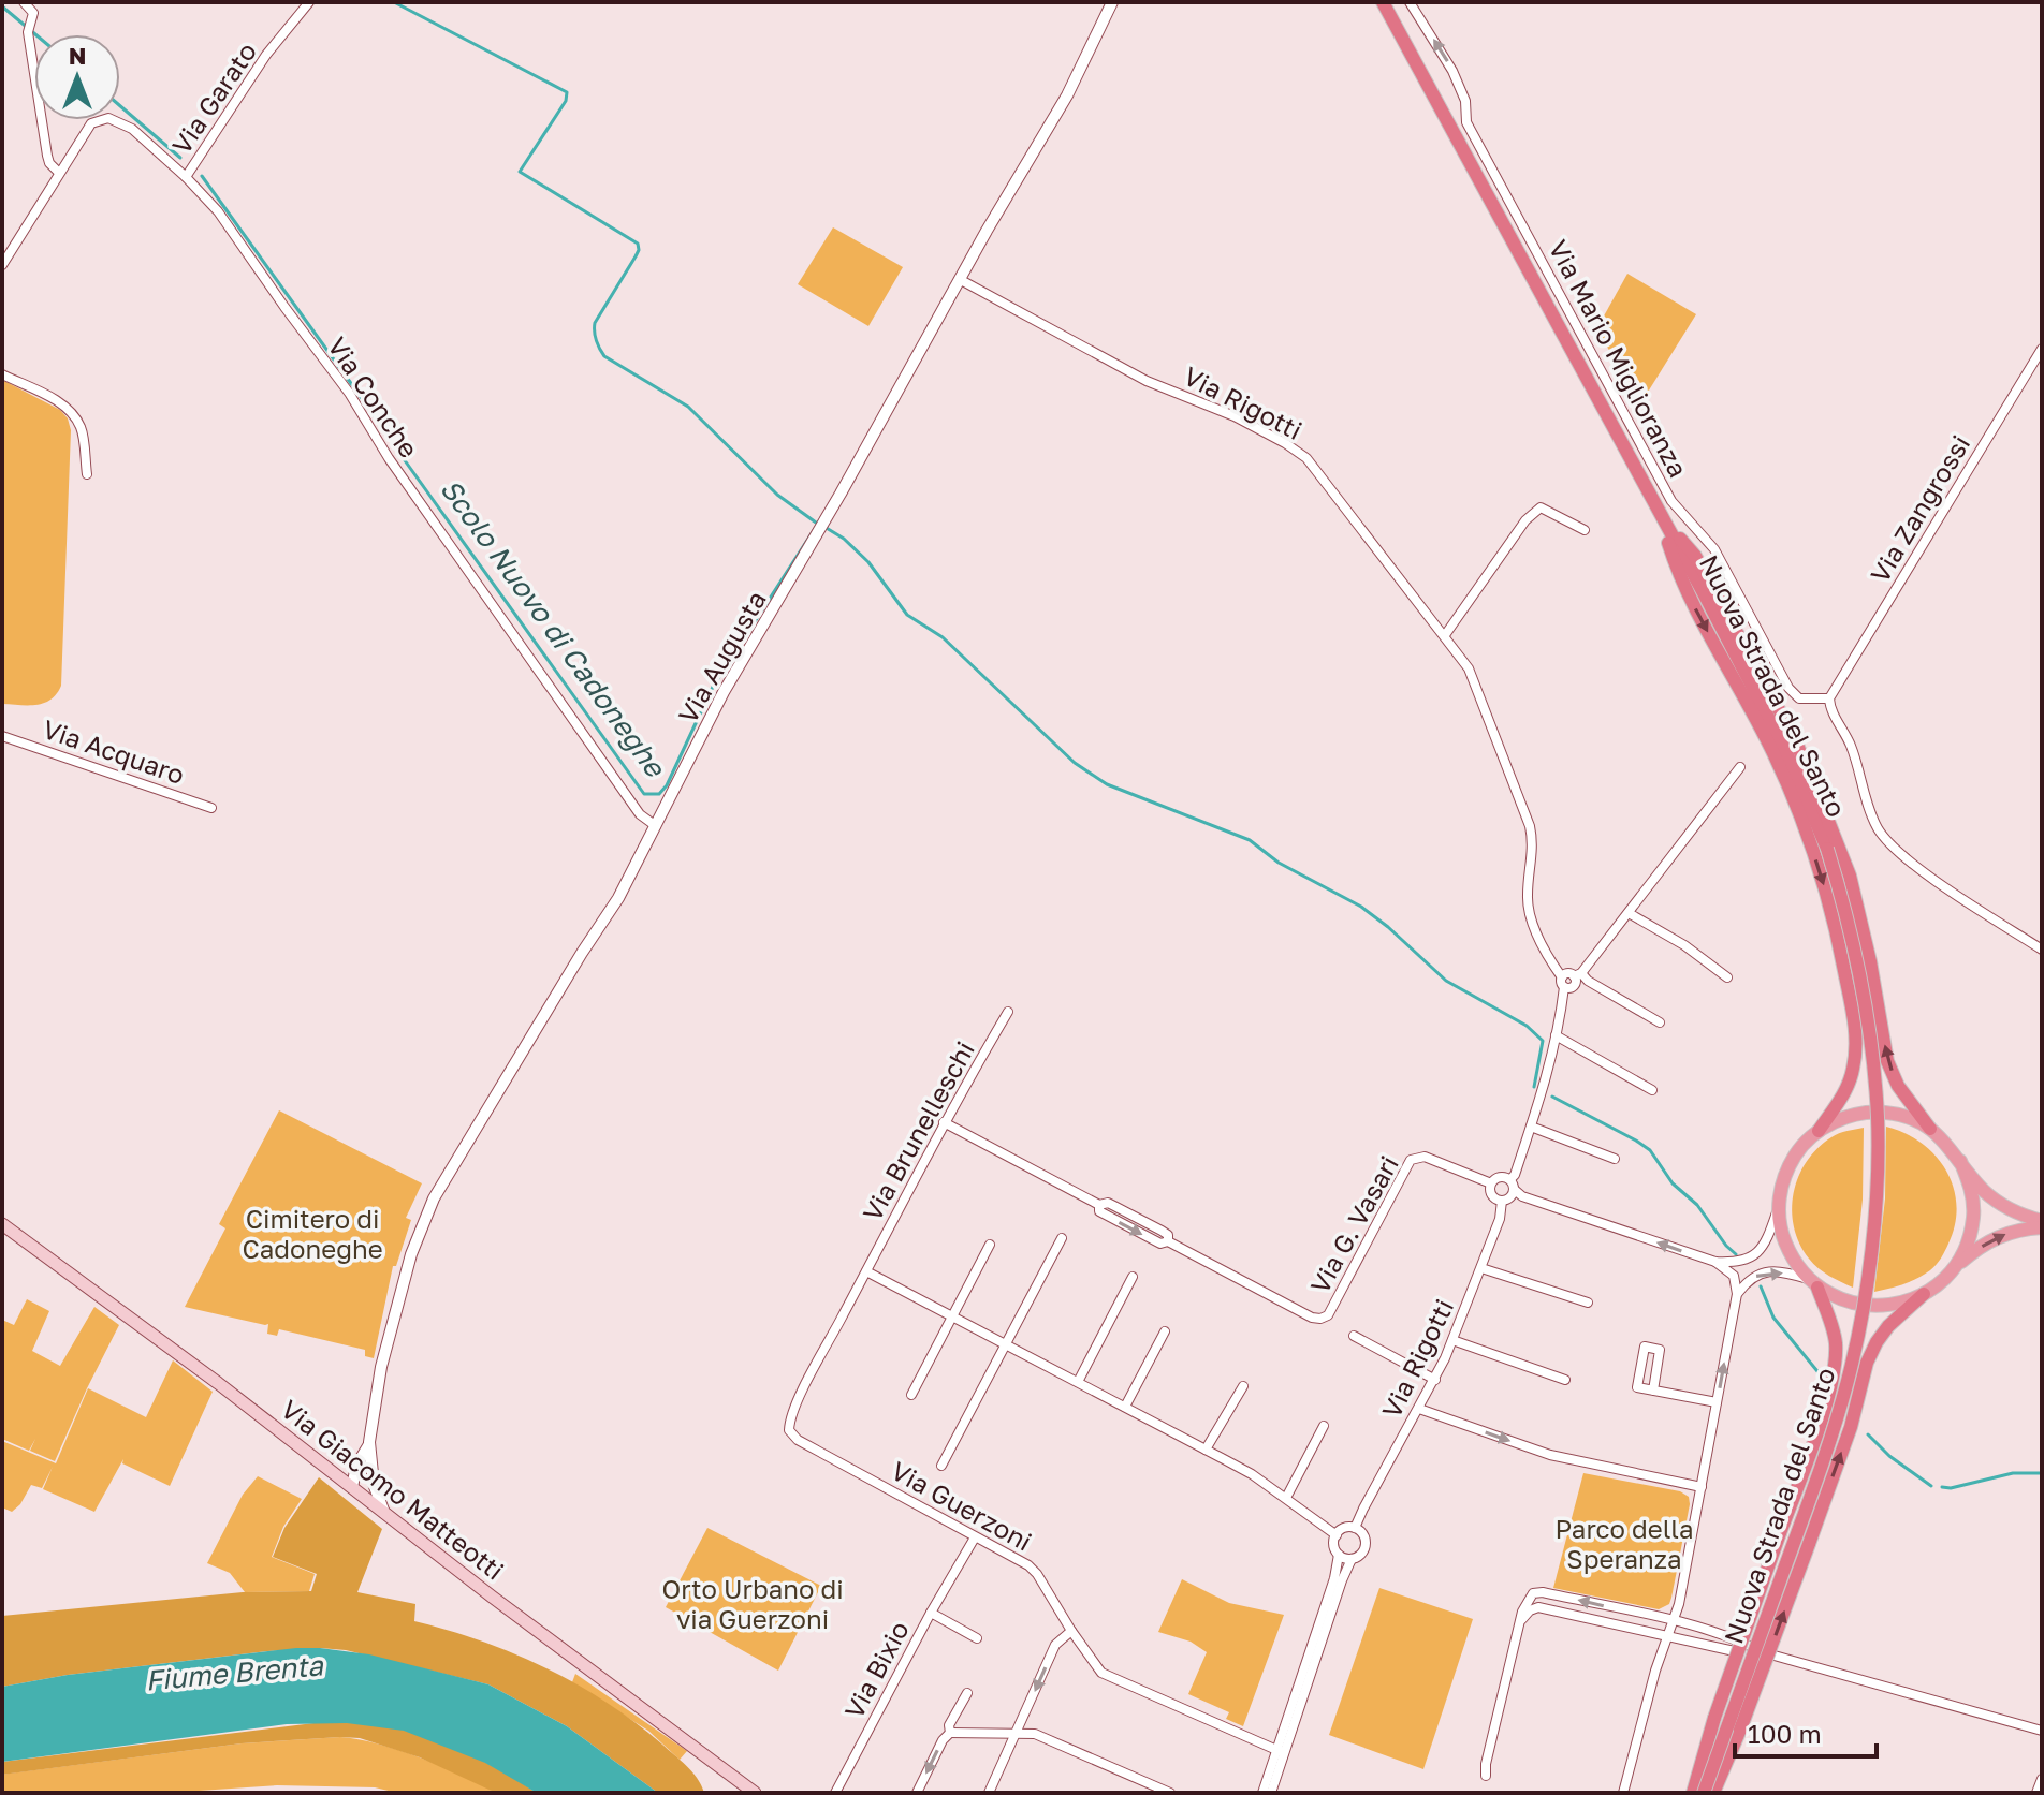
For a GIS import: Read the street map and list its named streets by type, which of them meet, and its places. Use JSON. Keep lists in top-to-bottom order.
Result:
{
  "streets": {
    "highway": ["Nuova Strada del Santo"],
    "main road": ["Via Giacomo Matteotti"],
    "street": [
      "Via Garato",
      "Via Mario Miglioranza",
      "Via Conche",
      "Via Rigotti",
      "Via Zangrossi",
      "Via Augusta",
      "Via Acquaro",
      "Via Brunelleschi",
      "Via G. Vasari",
      "Via Guerzoni",
      "Via Bixio"
    ]
  },
  "crossings": [
    ["Via Garato", "Via Conche"],
    ["Via Mario Miglioranza", "Via Zangrossi"],
    ["Via Conche", "Via Augusta"],
    ["Via Rigotti", "Via Augusta"],
    ["Via Rigotti", "Via G. Vasari"],
    ["Via Rigotti", "Via Guerzoni"],
    ["Via Augusta", "Via Giacomo Matteotti"],
    ["Via Brunelleschi", "Via G. Vasari"],
    ["Via Brunelleschi", "Via Guerzoni"]
  ],
  "one_way": ["Via Mario Miglioranza"],
  "water": ["Scolo Nuovo di Cadoneghe", "Fiume Brenta"],
  "parks": ["Cimitero di Cadoneghe", "Parco della Speranza", "Orto Urbano di via Guerzoni"],
  "scale_bar": "100 m",
  "north": "top"
}
